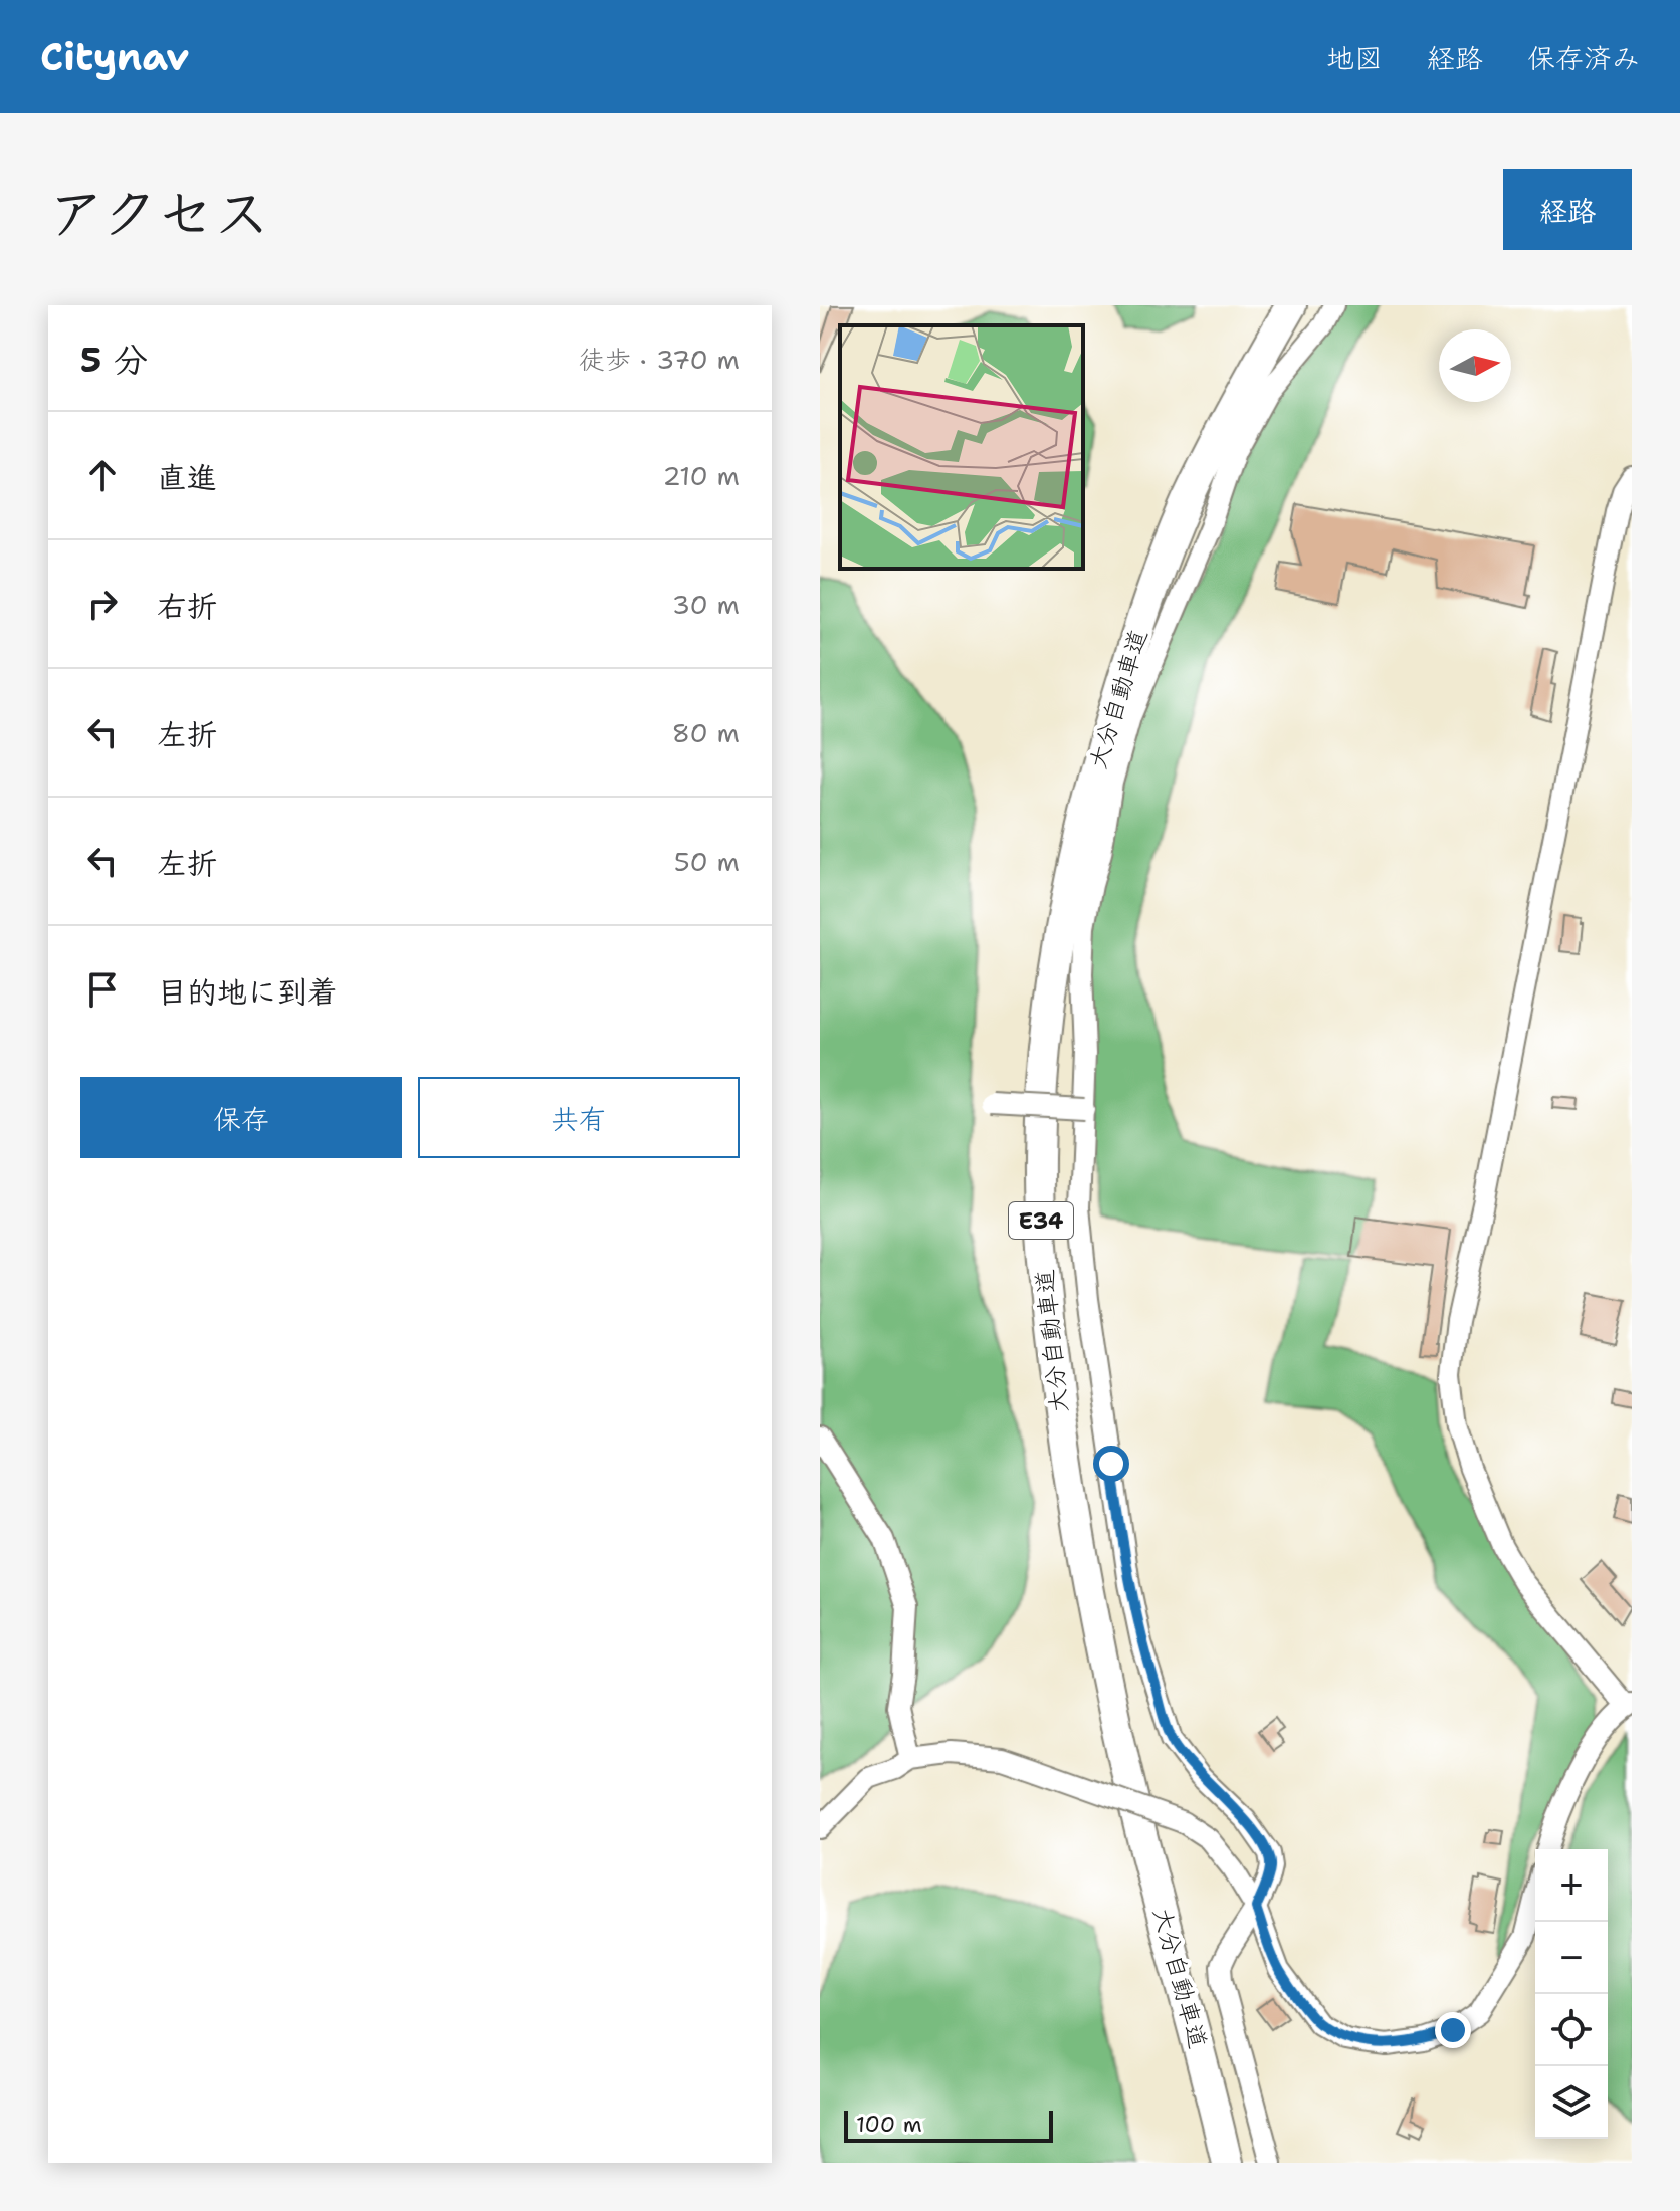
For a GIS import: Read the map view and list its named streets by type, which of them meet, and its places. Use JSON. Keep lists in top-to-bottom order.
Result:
{
  "streets": {
    "highway": ["大分自動車道", "E34"]
  },
  "scale_bar": "100 m",
  "north": "right",
  "page": {
    "header": "Citynav",
    "nav": ["地図", "経路", "保存済み"],
    "title": "アクセス",
    "buttons": [
      "経路",
      ["保存", "共有"]
    ],
    "heading": ["5 分", "徒歩 · 370 m"],
    "list": [
      ["直進", "210 m"],
      ["右折", "30 m"],
      ["左折", "80 m"],
      ["左折", "50 m"],
      "目的地に到着"
    ],
    "map_buttons": ["+", "−"],
    "scale": "100 m"
  }
}
